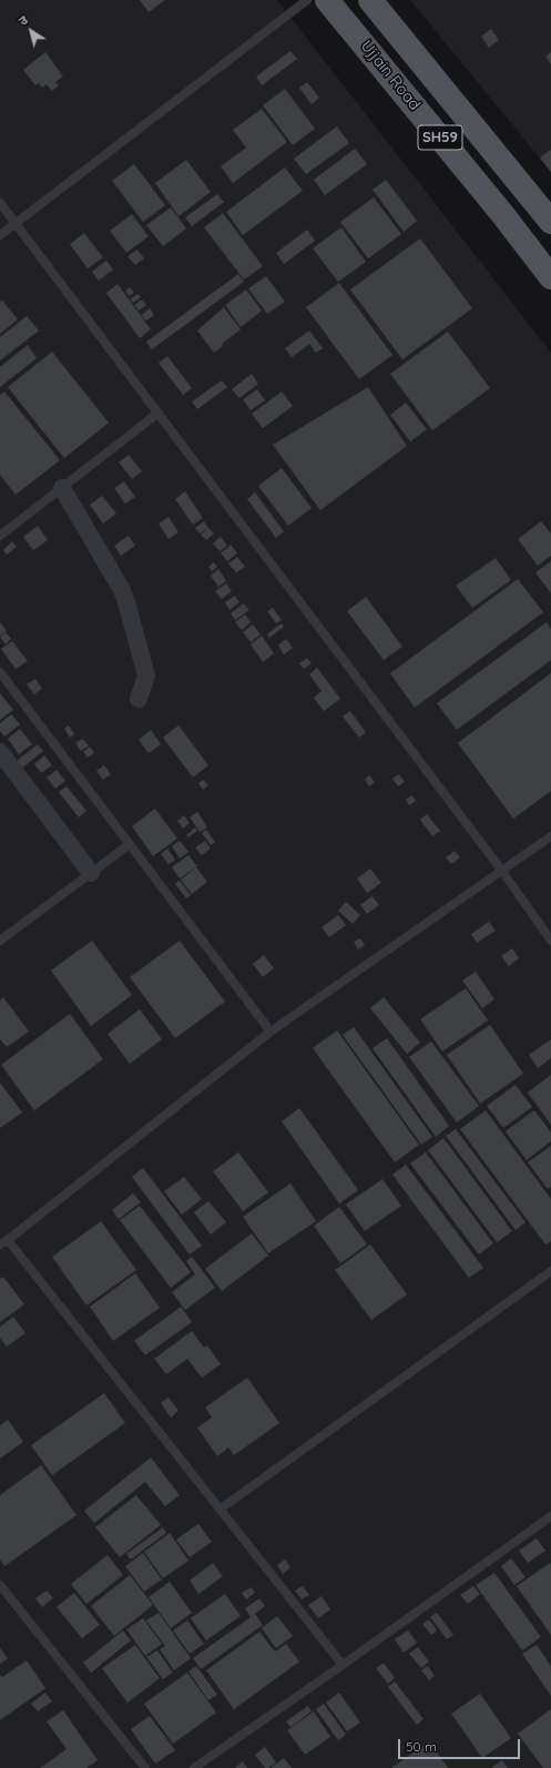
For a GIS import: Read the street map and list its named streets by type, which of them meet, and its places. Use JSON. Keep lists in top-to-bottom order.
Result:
{
  "streets": {
    "main road": ["Ujjain Road", "SH59"]
  },
  "scale_bar": "50 m",
  "north": "top left"
}
